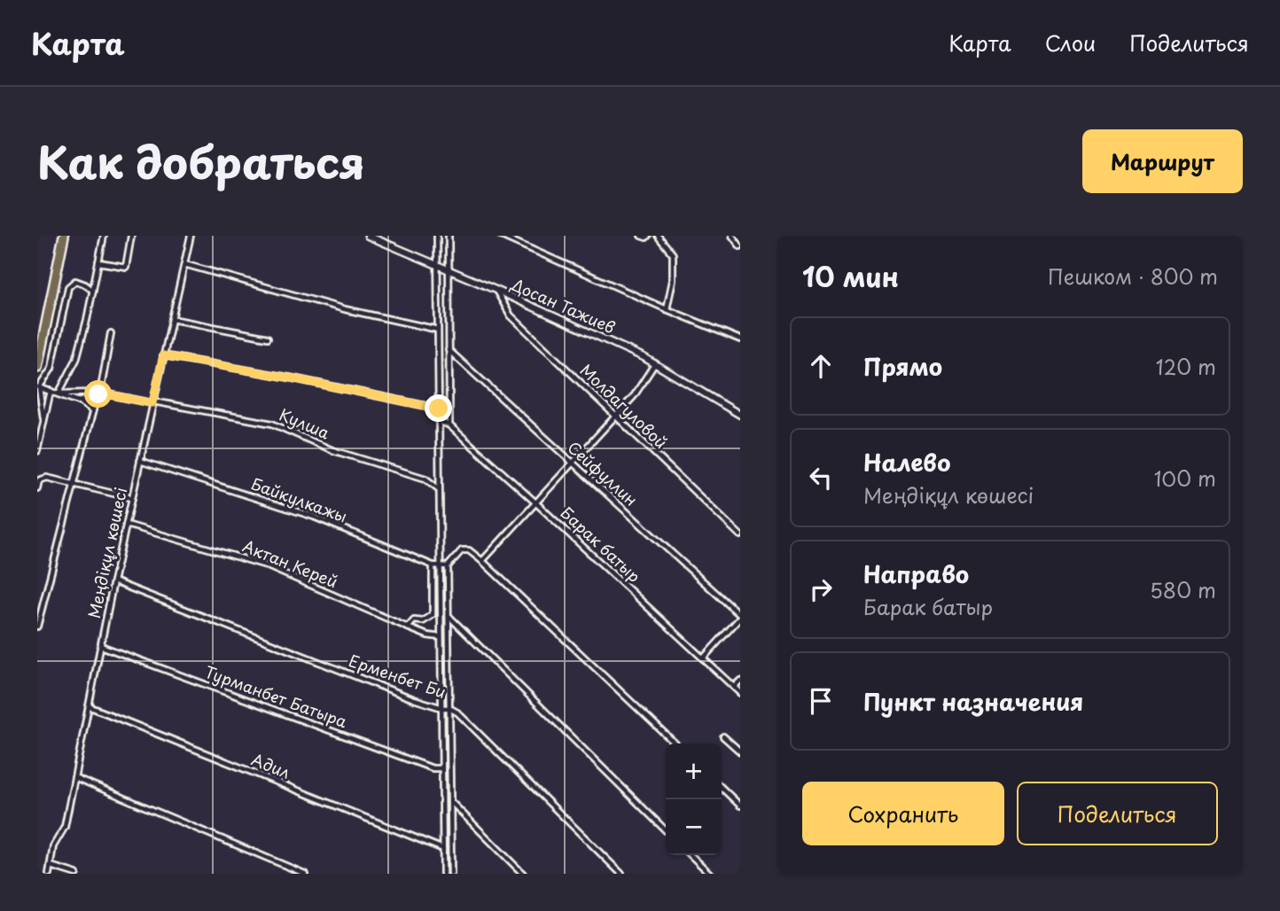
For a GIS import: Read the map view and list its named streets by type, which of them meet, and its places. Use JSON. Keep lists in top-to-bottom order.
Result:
{
  "streets": {
    "street": [
      "Досан Тажиев",
      "Молдагуловой",
      "Кулша",
      "Сейфуллин",
      "Байкулкажы",
      "Барак батыр",
      "Меңдіқұл көшесі",
      "Актан Керей",
      "Ерменбет Би",
      "Турманбет Батыра",
      "Адил"
    ]
  },
  "crossings": [
    ["Досан Тажиев", "Молдагуловой"],
    ["Кулша", "Меңдіқұл көшесі"],
    ["Байкулкажы", "Меңдіқұл көшесі"],
    ["Меңдіқұл көшесі", "Актан Керей"],
    ["Меңдіқұл көшесі", "Ерменбет Би"],
    ["Меңдіқұл көшесі", "Турманбет Батыра"],
    ["Меңдіқұл көшесі", "Адил"]
  ],
  "page": {
    "header": "Карта",
    "nav": ["Карта", "Слои", "Поделиться"],
    "title": "Как добраться",
    "buttons": [
      "Маршрут",
      ["Сохранить", "Поделиться"]
    ],
    "heading": ["10 мин", "Пешком · 800 m"],
    "list": [
      ["Прямо", "120 m"],
      ["Налево", "Меңдіқұл көшесі", "100 m"],
      ["Направо", "Барак батыр", "580 m"],
      "Пункт назначения"
    ],
    "map_buttons": ["+", "−"]
  }
}
